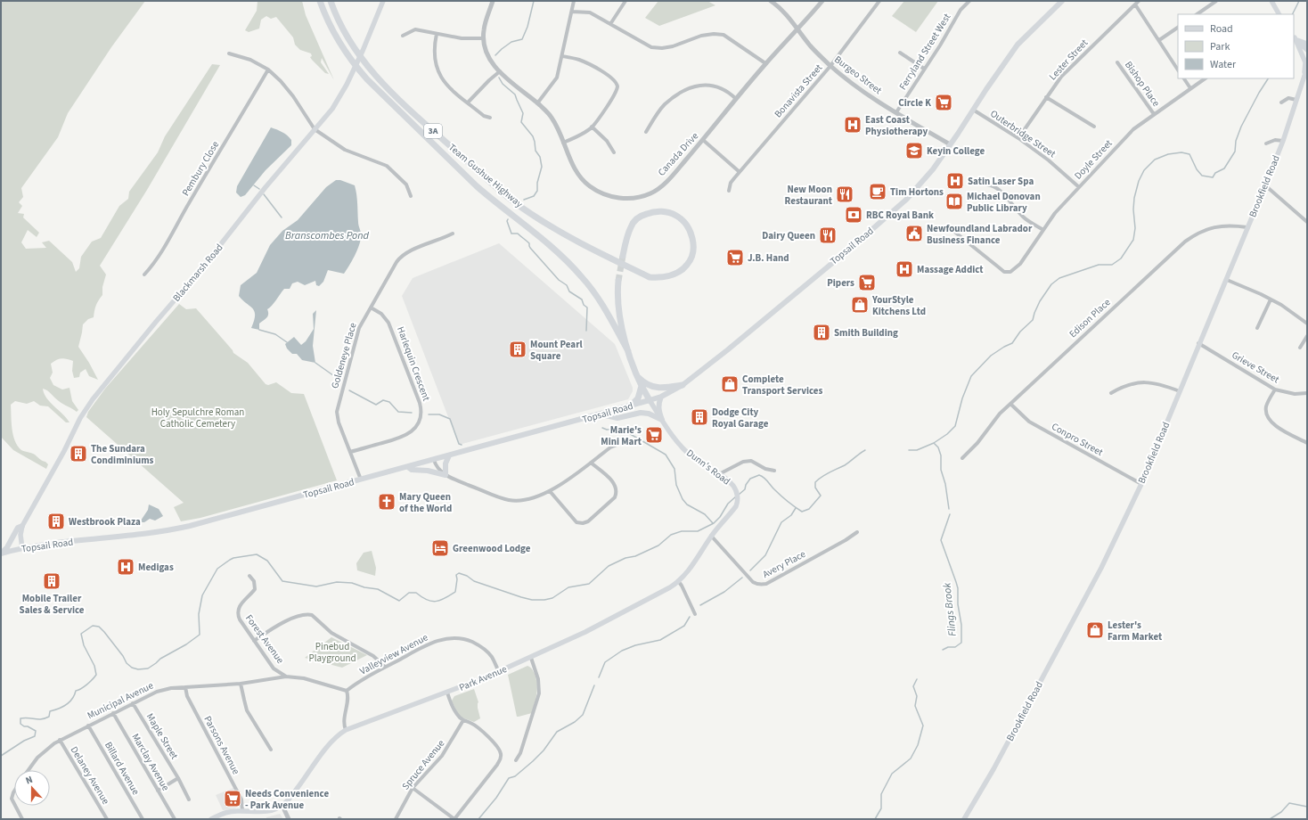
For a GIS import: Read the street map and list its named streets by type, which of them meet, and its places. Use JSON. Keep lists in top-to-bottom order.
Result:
{
  "streets": {
    "highway": ["3A", "Team Gushue Highway"],
    "main road": [
      "Brookfield Road",
      "Topsail Road",
      "Blackmarsh Road",
      "Dunn's Road",
      "Park Avenue"
    ],
    "street": [
      "Ferryland Street West",
      "Lester Street",
      "Burgeo Street",
      "Bishop Place",
      "Bonavista Street",
      "Outerbridge Street",
      "Canada Drive",
      "Doyle Street",
      "Pembury Close",
      "Edison Place",
      "Goldeneye Place",
      "Harlequin Crescent",
      "Grieve Street",
      "Conpro Street",
      "Avery Place",
      "Forest Avenue",
      "Valleyview Avenue",
      "Municipal Avenue",
      "Maple Street",
      "Parsons Avenue",
      "Marclay Avenue",
      "Spruce Avenue",
      "Billard Avenue",
      "Delaney Avenue"
    ]
  },
  "crossings": [
    ["Ferryland Street West", "Burgeo Street"],
    ["Lester Street", "Outerbridge Street"],
    ["Burgeo Street", "Bonavista Street"],
    ["Burgeo Street", "Canada Drive"],
    ["Burgeo Street", "Topsail Road"],
    ["Bishop Place", "Doyle Street"],
    ["Outerbridge Street", "Doyle Street"],
    ["Outerbridge Street", "Topsail Road"],
    ["Brookfield Road", "Edison Place"],
    ["Brookfield Road", "Grieve Street"],
    ["Brookfield Road", "Conpro Street"],
    ["Topsail Road", "Blackmarsh Road"],
    ["Topsail Road", "Goldeneye Place"],
    ["Topsail Road", "Dunn's Road"],
    ["Edison Place", "Conpro Street"],
    ["Goldeneye Place", "Harlequin Crescent"],
    ["Dunn's Road", "Park Avenue"],
    ["Avery Place", "Park Avenue"],
    ["Forest Avenue", "Valleyview Avenue"],
    ["Forest Avenue", "Municipal Avenue"],
    ["Valleyview Avenue", "Park Avenue"],
    ["Park Avenue", "Parsons Avenue"],
    ["Municipal Avenue", "Maple Street"],
    ["Municipal Avenue", "Parsons Avenue"],
    ["Municipal Avenue", "Marclay Avenue"],
    ["Municipal Avenue", "Billard Avenue"],
    ["Municipal Avenue", "Delaney Avenue"]
  ],
  "water": ["Branscombes Pond", "Flings Brook"],
  "parks": ["Holy Sepulchre Roman Catholic Cemetery", "Pinebud Playground"],
  "places": {
    "supermarket": [
      "Circle K",
      "J.B. Hand",
      "Pipers",
      "Marie's Mini Mart",
      "Needs Convenience - Park Avenue"
    ],
    "hospital": [
      "East Coast Physiotherapy",
      "Satin Laser Spa",
      "Massage Addict",
      "Medigas"
    ],
    "school or university": ["Keyin College"],
    "cafe": ["Tim Hortons"],
    "restaurant": ["New Moon Restaurant", "Dairy Queen"],
    "library": ["Michael Donovan Public Library"],
    "bank": ["RBC Royal Bank"],
    "public building": ["Newfoundland Labrador Business Finance"],
    "shop": ["YourStyle Kitchens Ltd", "Complete Transport Services", "Lester's Farm Market"],
    "building": [
      "Smith Building",
      "Mount Pearl Square",
      "Dodge City Royal Garage",
      "The Sundara Condiminiums",
      "Westbrook Plaza",
      "Mobile Trailer Sales & Service"
    ],
    "church": ["Mary Queen of the World"],
    "hotel": ["Greenwood Lodge"]
  },
  "legend": ["Road", "Park", "Water"],
  "north": "top"
}
